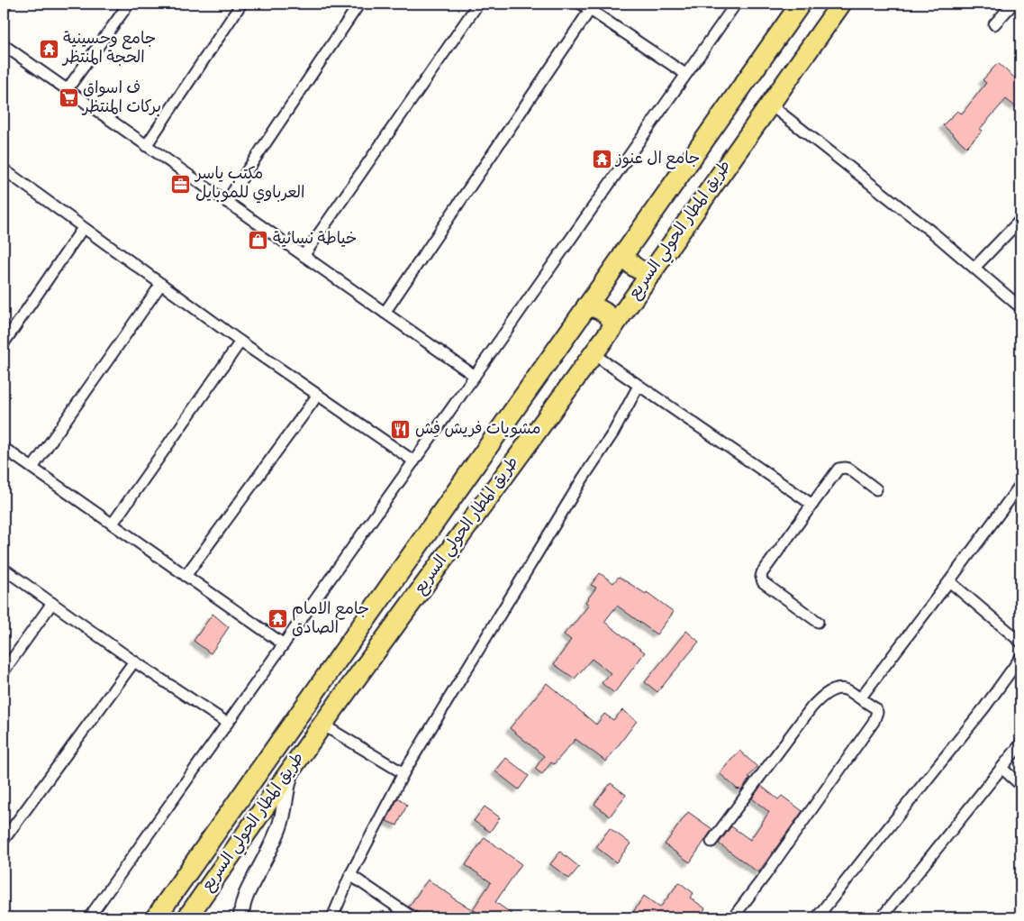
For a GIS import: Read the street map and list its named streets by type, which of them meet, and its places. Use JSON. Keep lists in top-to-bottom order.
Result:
{
  "streets": {
    "highway": ["طريق المطار الحولي السريع"]
  },
  "places": {
    "temple": ["جامع وحسينية الحجة المنتظر", "جامع ال عنوز", "جامع الامام الصادق"],
    "supermarket": ["ف اسواق بركات المنتظر"],
    "office": ["مكتب ياسر العرباوي للموبايل"],
    "shop": ["خياطة نسائية"],
    "restaurant": ["مشويات فريش فِش"]
  }
}
